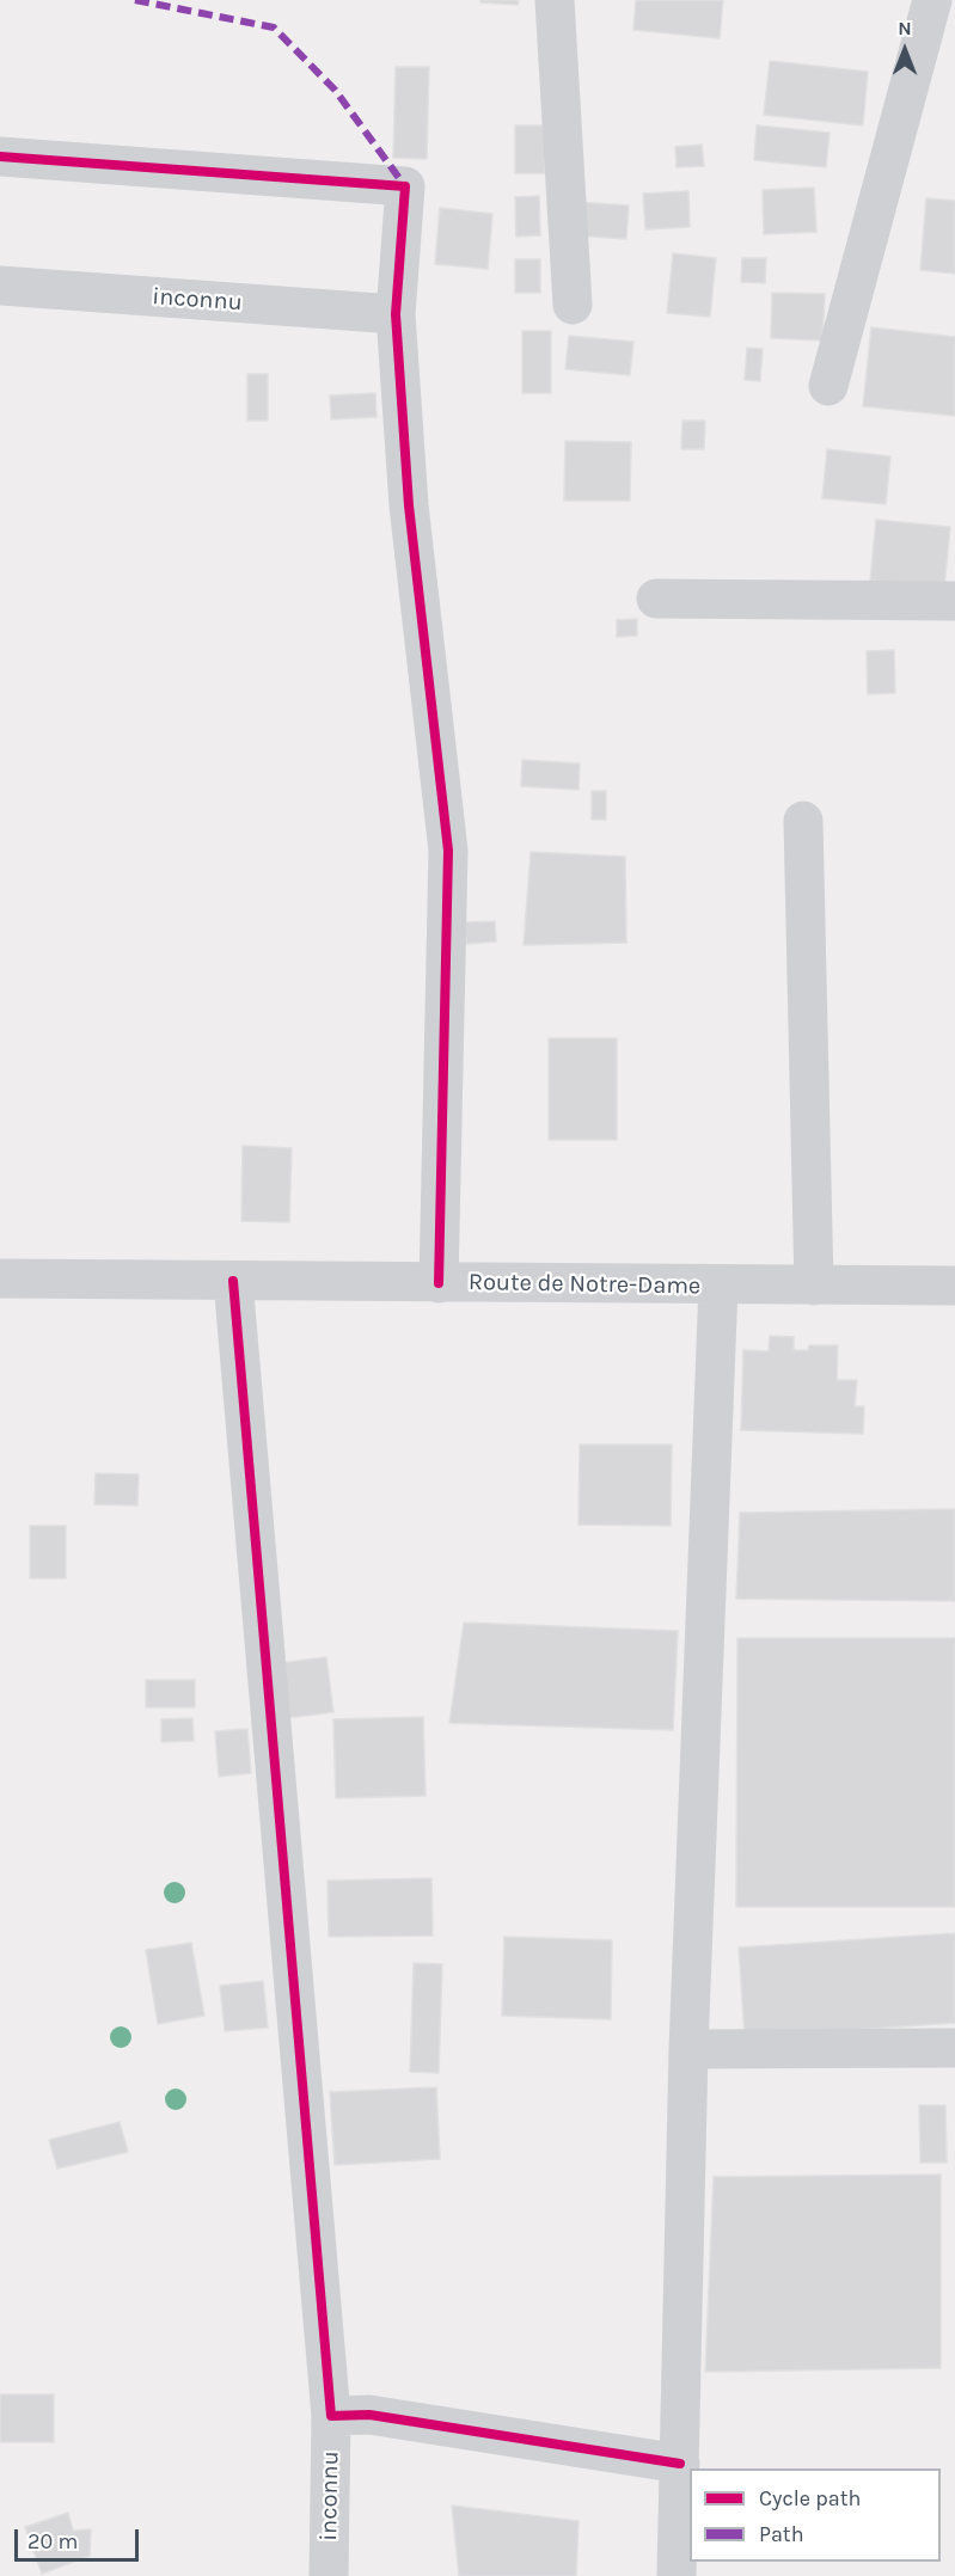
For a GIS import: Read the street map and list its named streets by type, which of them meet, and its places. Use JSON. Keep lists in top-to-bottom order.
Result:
{
  "streets": {
    "street": ["inconnu", "Route de Notre-Dame"]
  },
  "crossings": [
    ["inconnu", "Route de Notre-Dame"]
  ],
  "legend": ["Cycle path", "Path"],
  "scale_bar": "20 m",
  "north": "top"
}
